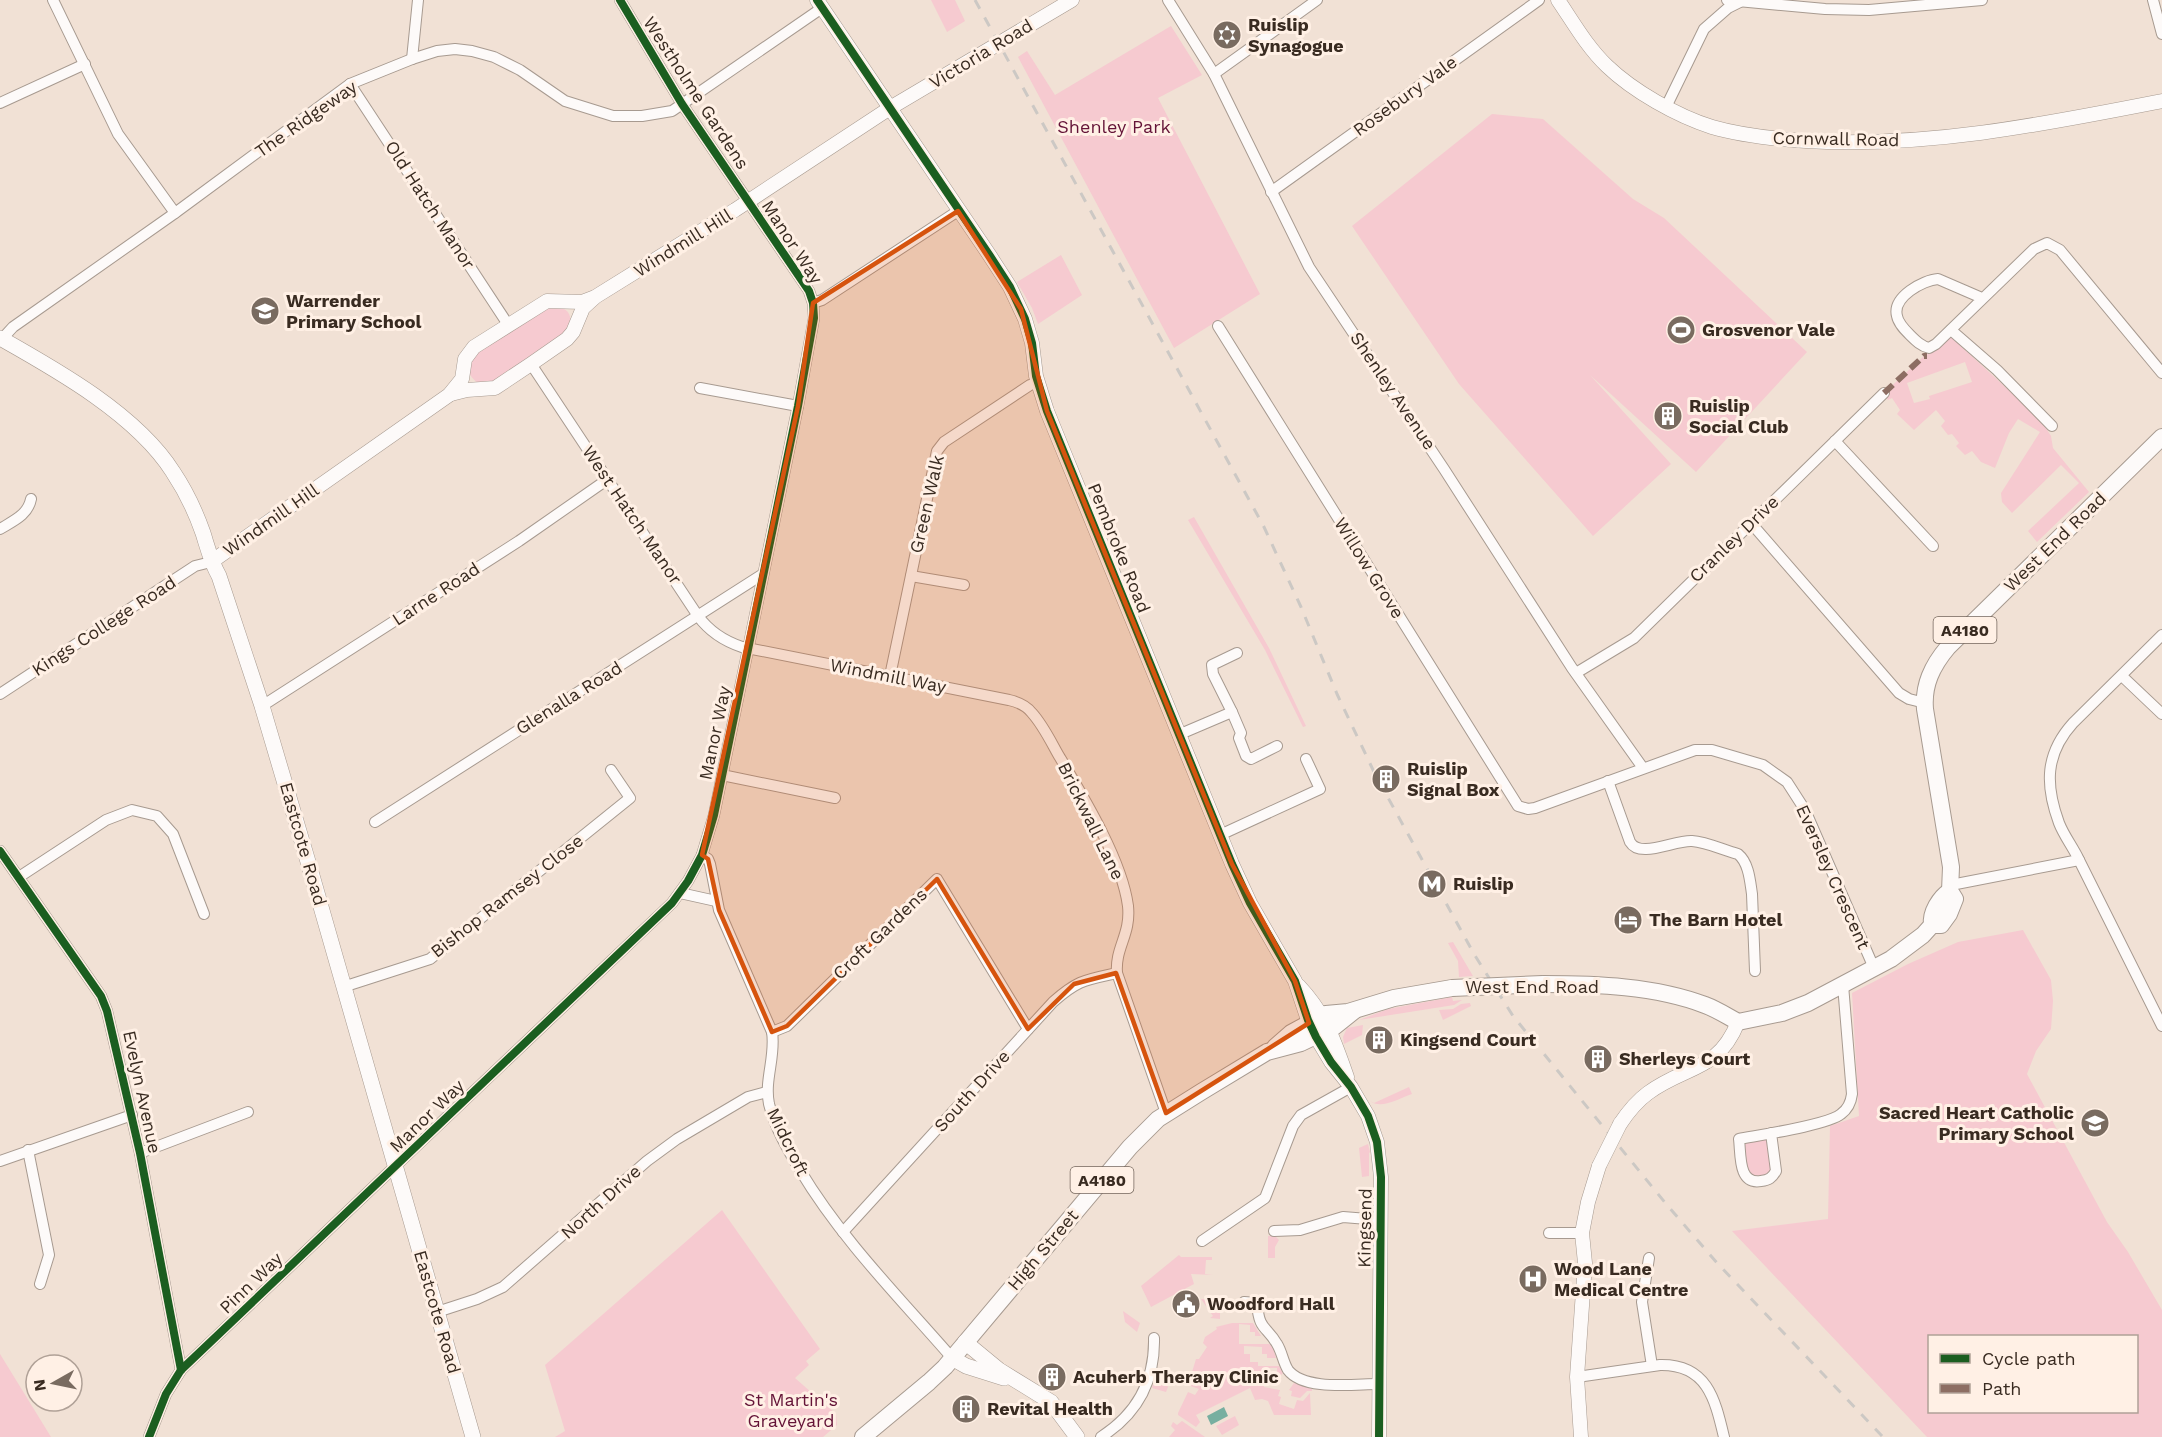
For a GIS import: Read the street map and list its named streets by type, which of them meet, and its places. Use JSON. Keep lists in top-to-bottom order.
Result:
{
  "streets": {
    "main road": [
      "West End Road",
      "A4180",
      "Eastcote Road",
      "High Street"
    ],
    "street": [
      "Victoria Road",
      "Westholme Gardens",
      "Rosebury Vale",
      "The Ridgeway",
      "Cornwall Road",
      "Old Hatch Manor",
      "Manor Way",
      "Windmill Hill",
      "Shenley Avenue",
      "Green Walk",
      "West Hatch Manor",
      "Cranley Drive",
      "Pembroke Road",
      "Willow Grove",
      "Larne Road",
      "Kings College Road",
      "Windmill Way",
      "Glenalla Road",
      "Brickwall Lane",
      "Eversley Crescent",
      "Bishop Ramsey Close",
      "Croft Gardens",
      "South Drive",
      "Evelyn Avenue",
      "Midcroft",
      "North Drive",
      "Kingsend",
      "Pinn Way"
    ]
  },
  "crossings": [
    ["Victoria Road", "Windmill Hill"],
    ["Victoria Road", "Pembroke Road"],
    ["Westholme Gardens", "The Ridgeway"],
    ["Westholme Gardens", "Manor Way"],
    ["Westholme Gardens", "Windmill Hill"],
    ["Rosebury Vale", "Shenley Avenue"],
    ["The Ridgeway", "Old Hatch Manor"],
    ["The Ridgeway", "Pembroke Road"],
    ["The Ridgeway", "Eastcote Road"],
    ["Old Hatch Manor", "Windmill Hill"],
    ["Manor Way", "Windmill Hill"],
    ["Manor Way", "West Hatch Manor"],
    ["Manor Way", "Windmill Way"],
    ["Manor Way", "Glenalla Road"],
    ["Manor Way", "Eastcote Road"],
    ["Manor Way", "Midcroft"],
    ["Manor Way", "Pinn Way"],
    ["Windmill Hill", "West Hatch Manor"],
    ["Windmill Hill", "Pembroke Road"],
    ["Windmill Hill", "Kings College Road"],
    ["Windmill Hill", "Eastcote Road"],
    ["Shenley Avenue", "Cranley Drive"],
    ["Shenley Avenue", "Eversley Crescent"],
    ["Green Walk", "Pembroke Road"],
    ["Green Walk", "Windmill Way"],
    ["West Hatch Manor", "Larne Road"],
    ["West Hatch Manor", "Windmill Way"],
    ["West Hatch Manor", "Glenalla Road"],
    ["West End Road", "Pembroke Road"],
    ["West End Road", "Kingsend"],
    ["West End Road", "High Street"],
    ["Pembroke Road", "Kingsend"],
    ["Pembroke Road", "High Street"],
    ["Willow Grove", "Eversley Crescent"],
    ["Larne Road", "Eastcote Road"],
    ["Kings College Road", "Eastcote Road"],
    ["Windmill Way", "Brickwall Lane"],
    ["Brickwall Lane", "South Drive"],
    ["Brickwall Lane", "High Street"],
    ["Eastcote Road", "Bishop Ramsey Close"],
    ["Eastcote Road", "North Drive"],
    ["Eastcote Road", "Pinn Way"],
    ["Croft Gardens", "South Drive"],
    ["Croft Gardens", "Midcroft"],
    ["South Drive", "Midcroft"],
    ["Evelyn Avenue", "Pinn Way"],
    ["Midcroft", "North Drive"],
    ["Midcroft", "High Street"],
    ["Kingsend", "High Street"]
  ],
  "parks": ["Shenley Park", "St Martin's Graveyard"],
  "places": {
    "synagogue": ["Ruislip Synagogue"],
    "school or university": ["Warrender Primary School", "Sacred Heart Catholic Primary School"],
    "sports": ["Grosvenor Vale"],
    "building": [
      "Ruislip Social Club",
      "Ruislip Signal Box",
      "Kingsend Court",
      "Sherleys Court",
      "Acuherb Therapy Clinic",
      "Revital Health"
    ],
    "metro station": ["Ruislip"],
    "hotel": ["The Barn Hotel"],
    "hospital": ["Wood Lane Medical Centre"],
    "public building": ["Woodford Hall"]
  },
  "legend": ["Cycle path", "Path"],
  "north": "left"
}
